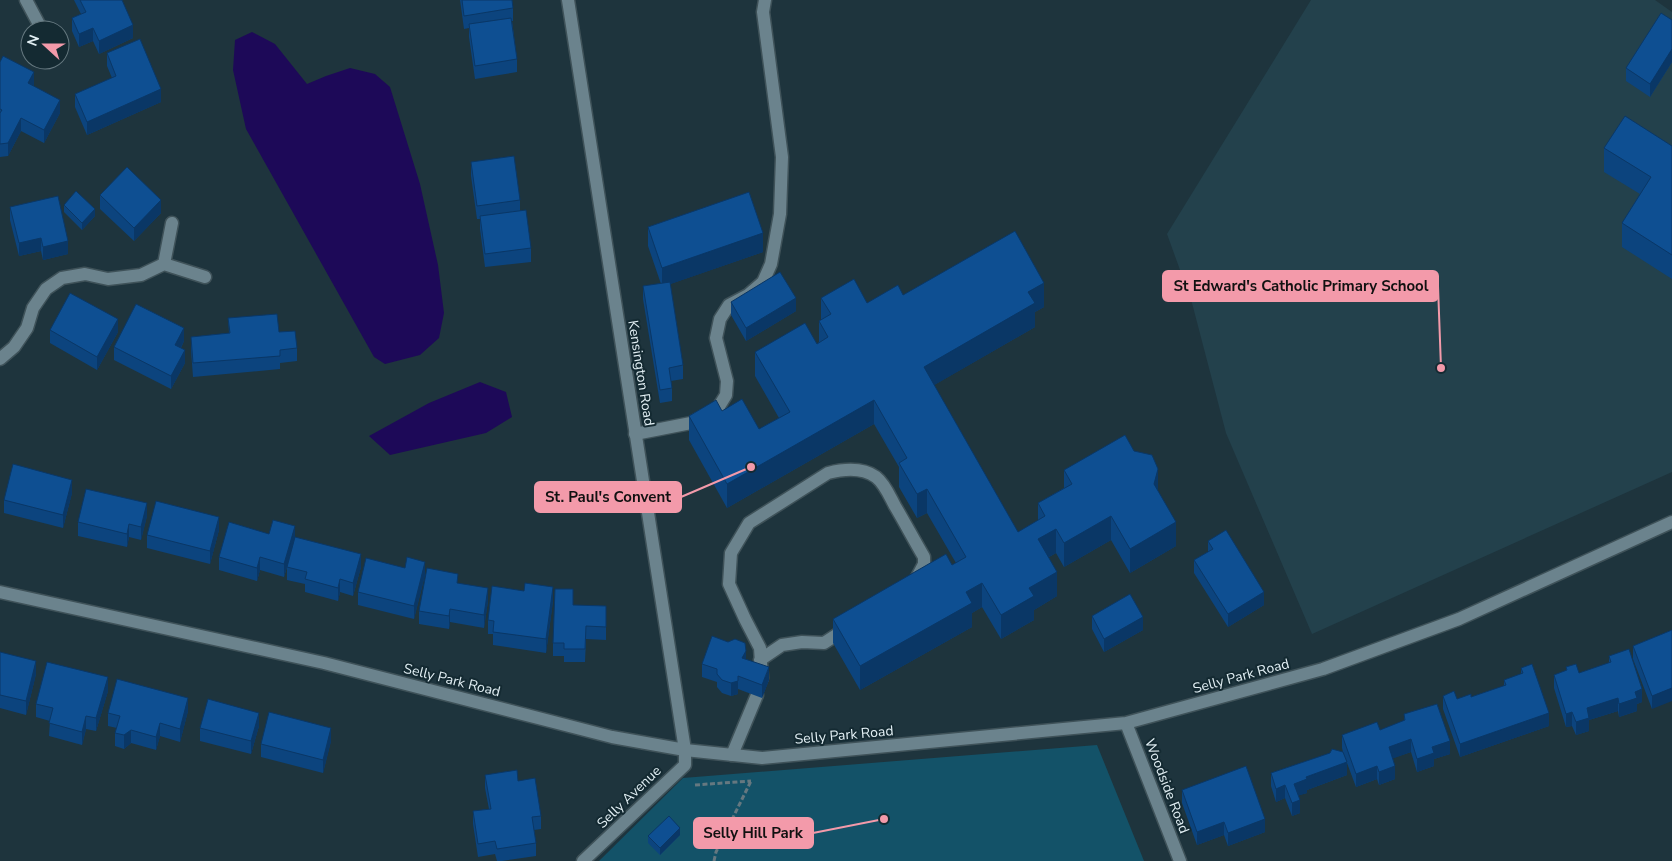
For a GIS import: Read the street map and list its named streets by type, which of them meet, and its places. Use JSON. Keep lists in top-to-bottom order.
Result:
{
  "streets": {
    "street": [
      "Kensington Road",
      "Selly Park Road",
      "Woodside Road",
      "Selly Avenue"
    ]
  },
  "crossings": [
    ["Kensington Road", "Selly Park Road"],
    ["Kensington Road", "Selly Avenue"],
    ["Selly Park Road", "Woodside Road"],
    ["Selly Park Road", "Selly Avenue"]
  ],
  "places": ["St Edward's Catholic Primary School", "St. Paul's Convent", "Selly Hill Park"],
  "north": "left"
}
